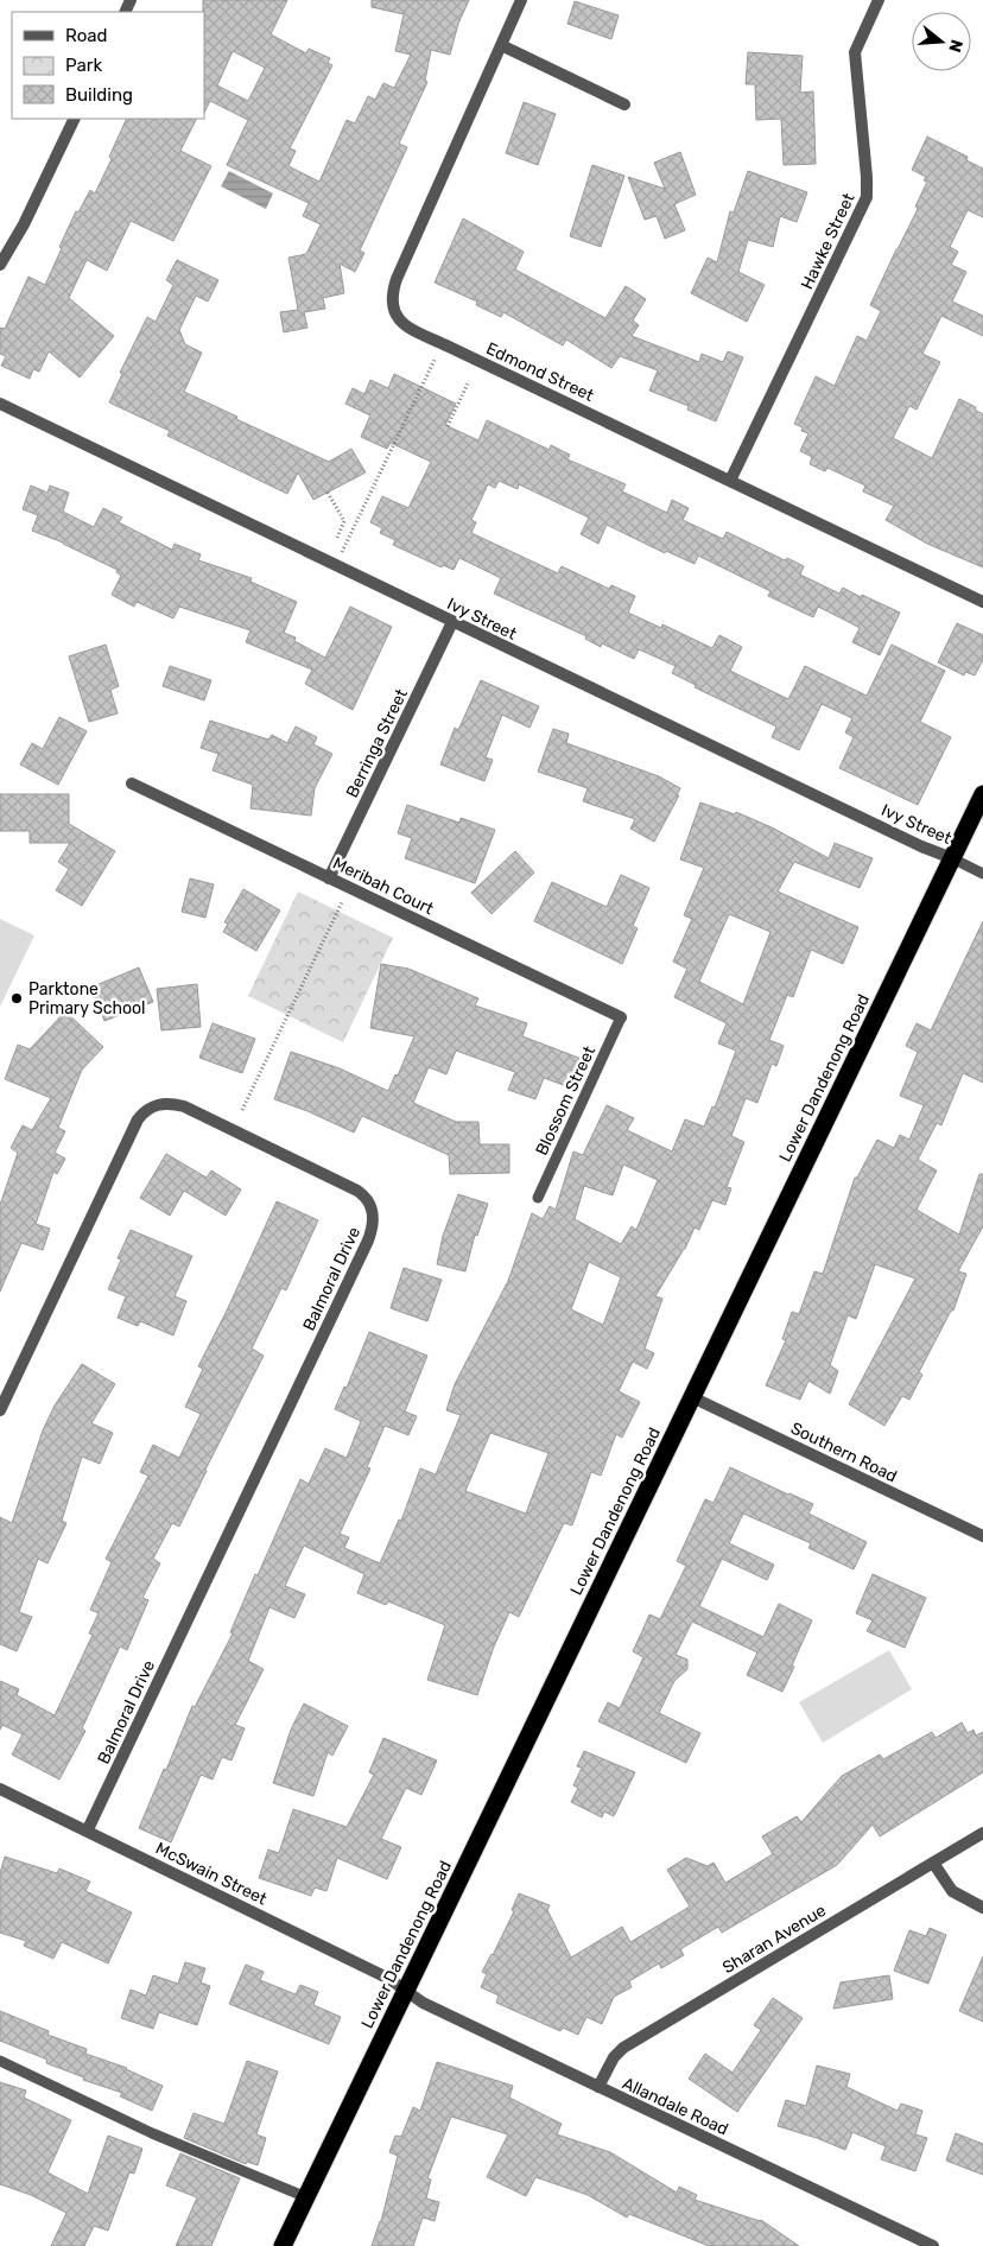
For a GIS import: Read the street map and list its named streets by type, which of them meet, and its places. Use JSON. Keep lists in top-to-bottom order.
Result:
{
  "streets": {
    "highway": ["Lower Dandenong Road"],
    "street": [
      "Hawke Street",
      "Edmond Street",
      "Ivy Street",
      "Berringa Street",
      "Meribah Court",
      "Balmoral Drive",
      "Southern Road",
      "McSwain Street",
      "Sharan Avenue",
      "Allandale Road"
    ],
    "lane": ["Blossom Street"]
  },
  "crossings": [
    ["Hawke Street", "Edmond Street"],
    ["Ivy Street", "Berringa Street"],
    ["Ivy Street", "Lower Dandenong Road"],
    ["Berringa Street", "Meribah Court"],
    ["Meribah Court", "Blossom Street"],
    ["Lower Dandenong Road", "Southern Road"],
    ["Lower Dandenong Road", "McSwain Street"],
    ["Lower Dandenong Road", "Allandale Road"],
    ["Balmoral Drive", "McSwain Street"],
    ["McSwain Street", "Allandale Road"],
    ["Sharan Avenue", "Allandale Road"]
  ],
  "places": ["Parktone Primary School"],
  "legend": ["Road", "Park", "Building"],
  "north": "right"
}
